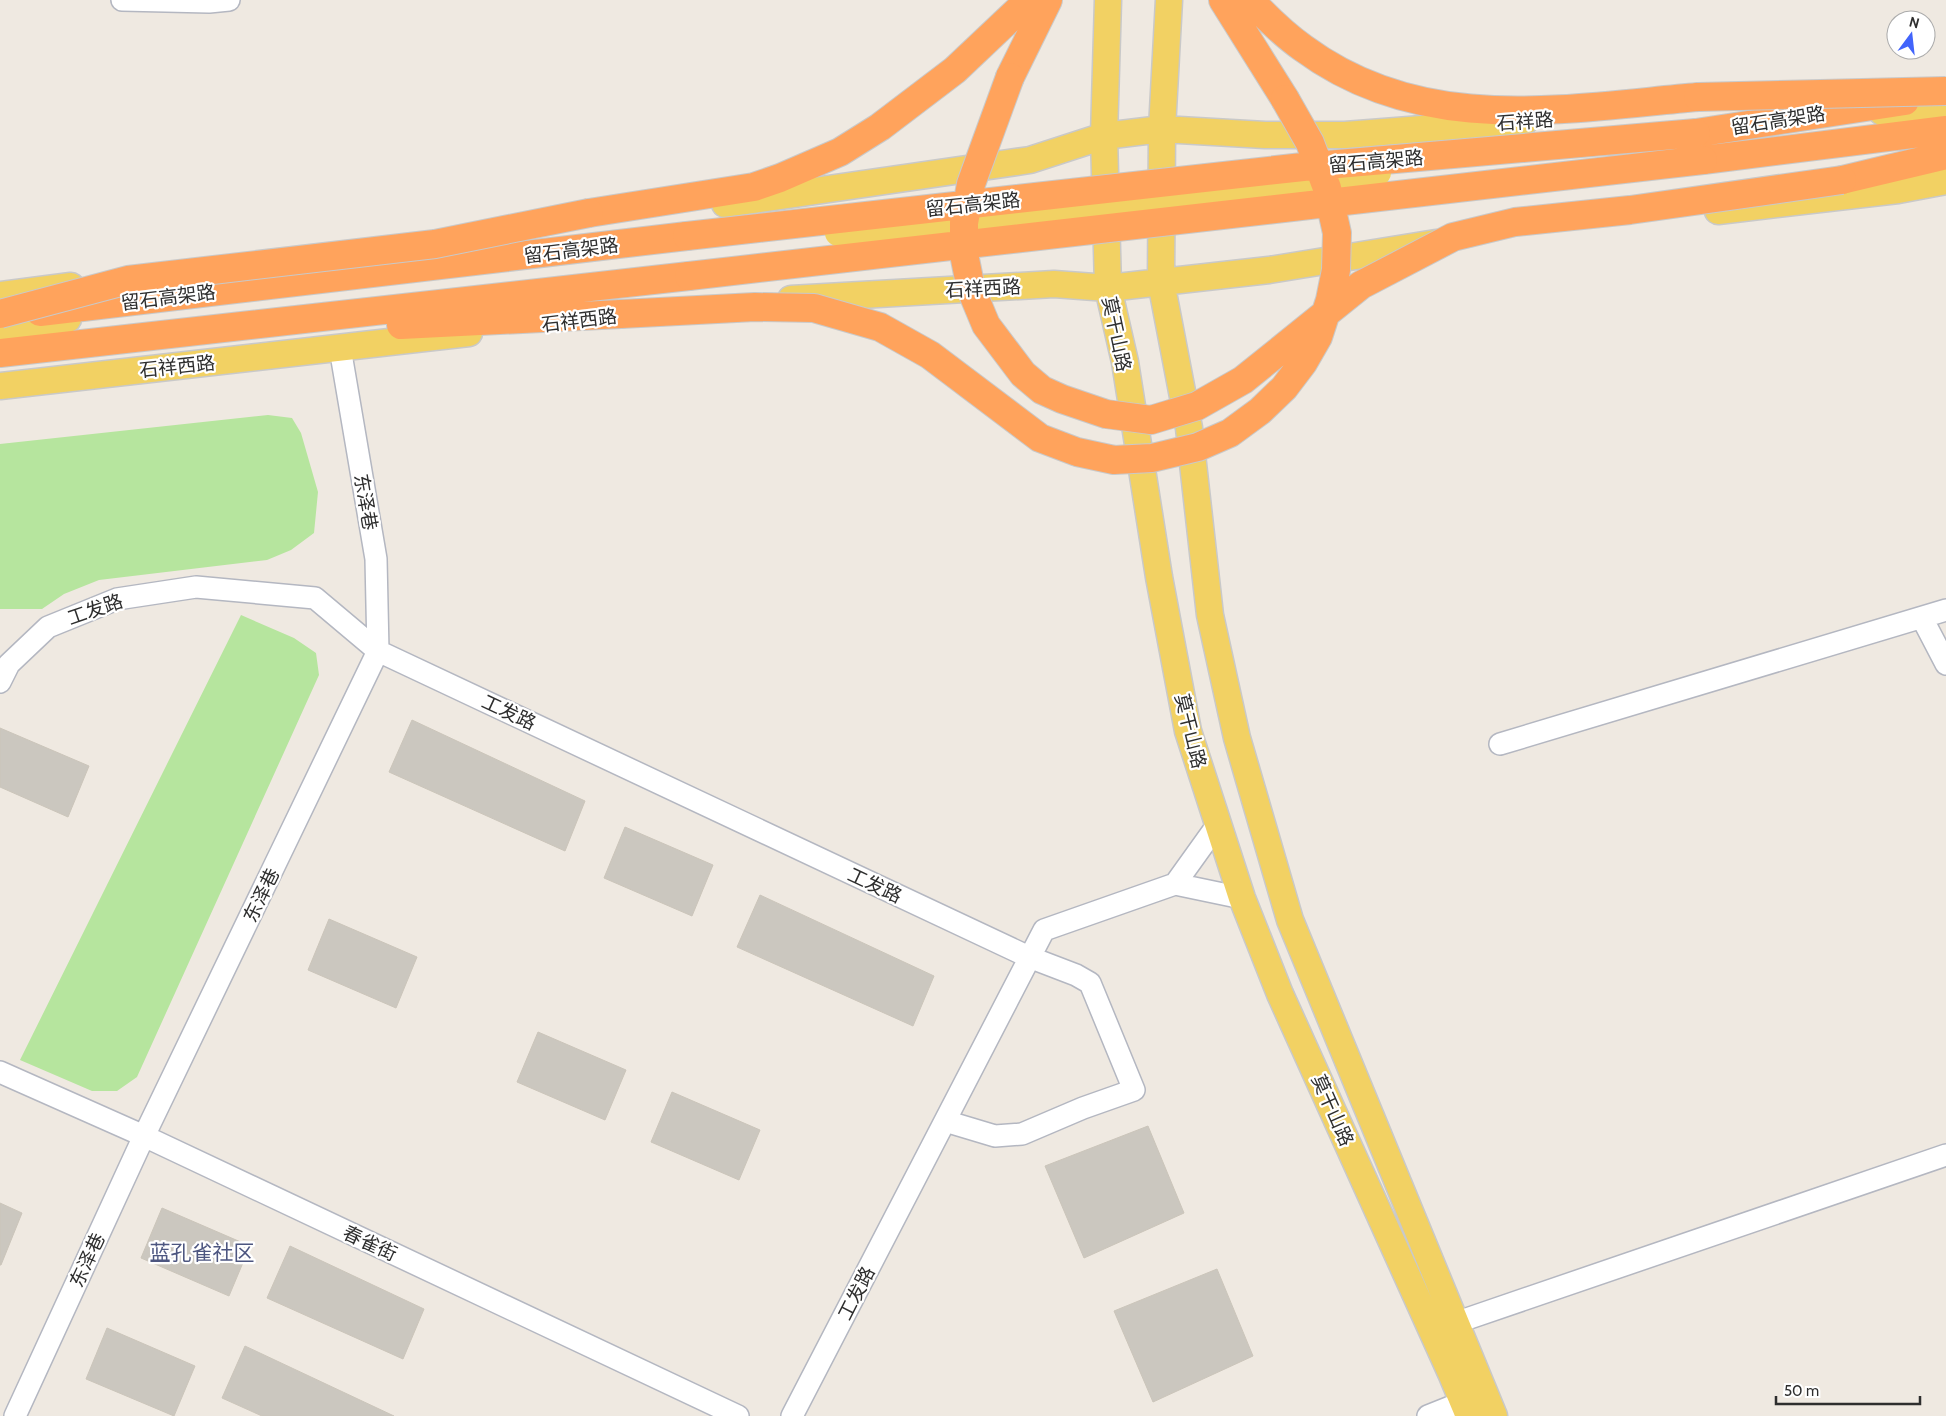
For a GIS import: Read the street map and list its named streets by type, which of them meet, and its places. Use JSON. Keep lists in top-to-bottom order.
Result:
{
  "streets": {
    "highway": ["留石高架路"],
    "main road": ["石祥路", "石祥西路", "莫干山路"],
    "street": ["东泽巷", "工发路", "春雀街"]
  },
  "crossings": [
    ["石祥路", "莫干山路"],
    ["石祥西路", "莫干山路"],
    ["石祥西路", "东泽巷"],
    ["东泽巷", "工发路"],
    ["东泽巷", "春雀街"]
  ],
  "districts": ["蓝孔雀社区"],
  "scale_bar": "50 m",
  "north": "top"
}
